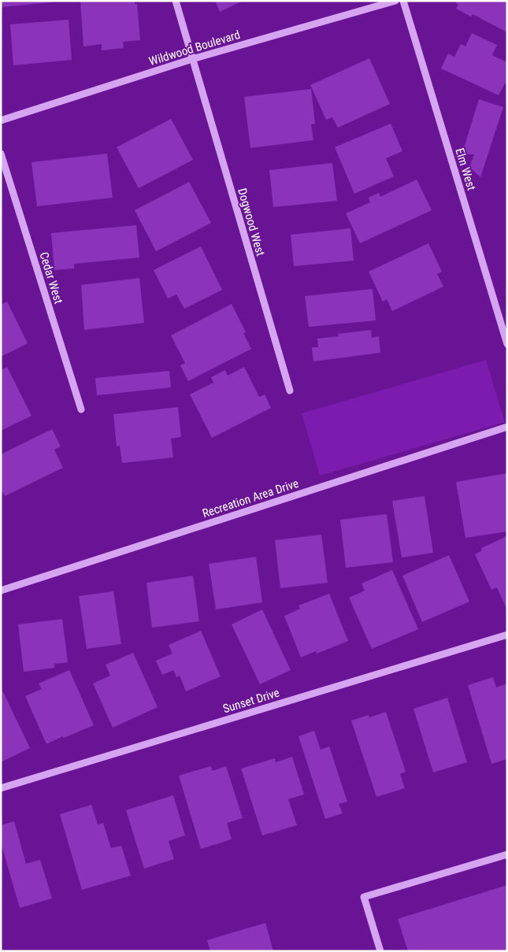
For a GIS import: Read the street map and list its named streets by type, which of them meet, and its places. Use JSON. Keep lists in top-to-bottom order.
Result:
{
  "streets": {
    "street": [
      "Wildwood Boulevard",
      "Elm West",
      "Dogwood West",
      "Cedar West",
      "Recreation Area Drive",
      "Sunset Drive"
    ]
  },
  "crossings": [
    ["Wildwood Boulevard", "Dogwood West"]
  ]
}
